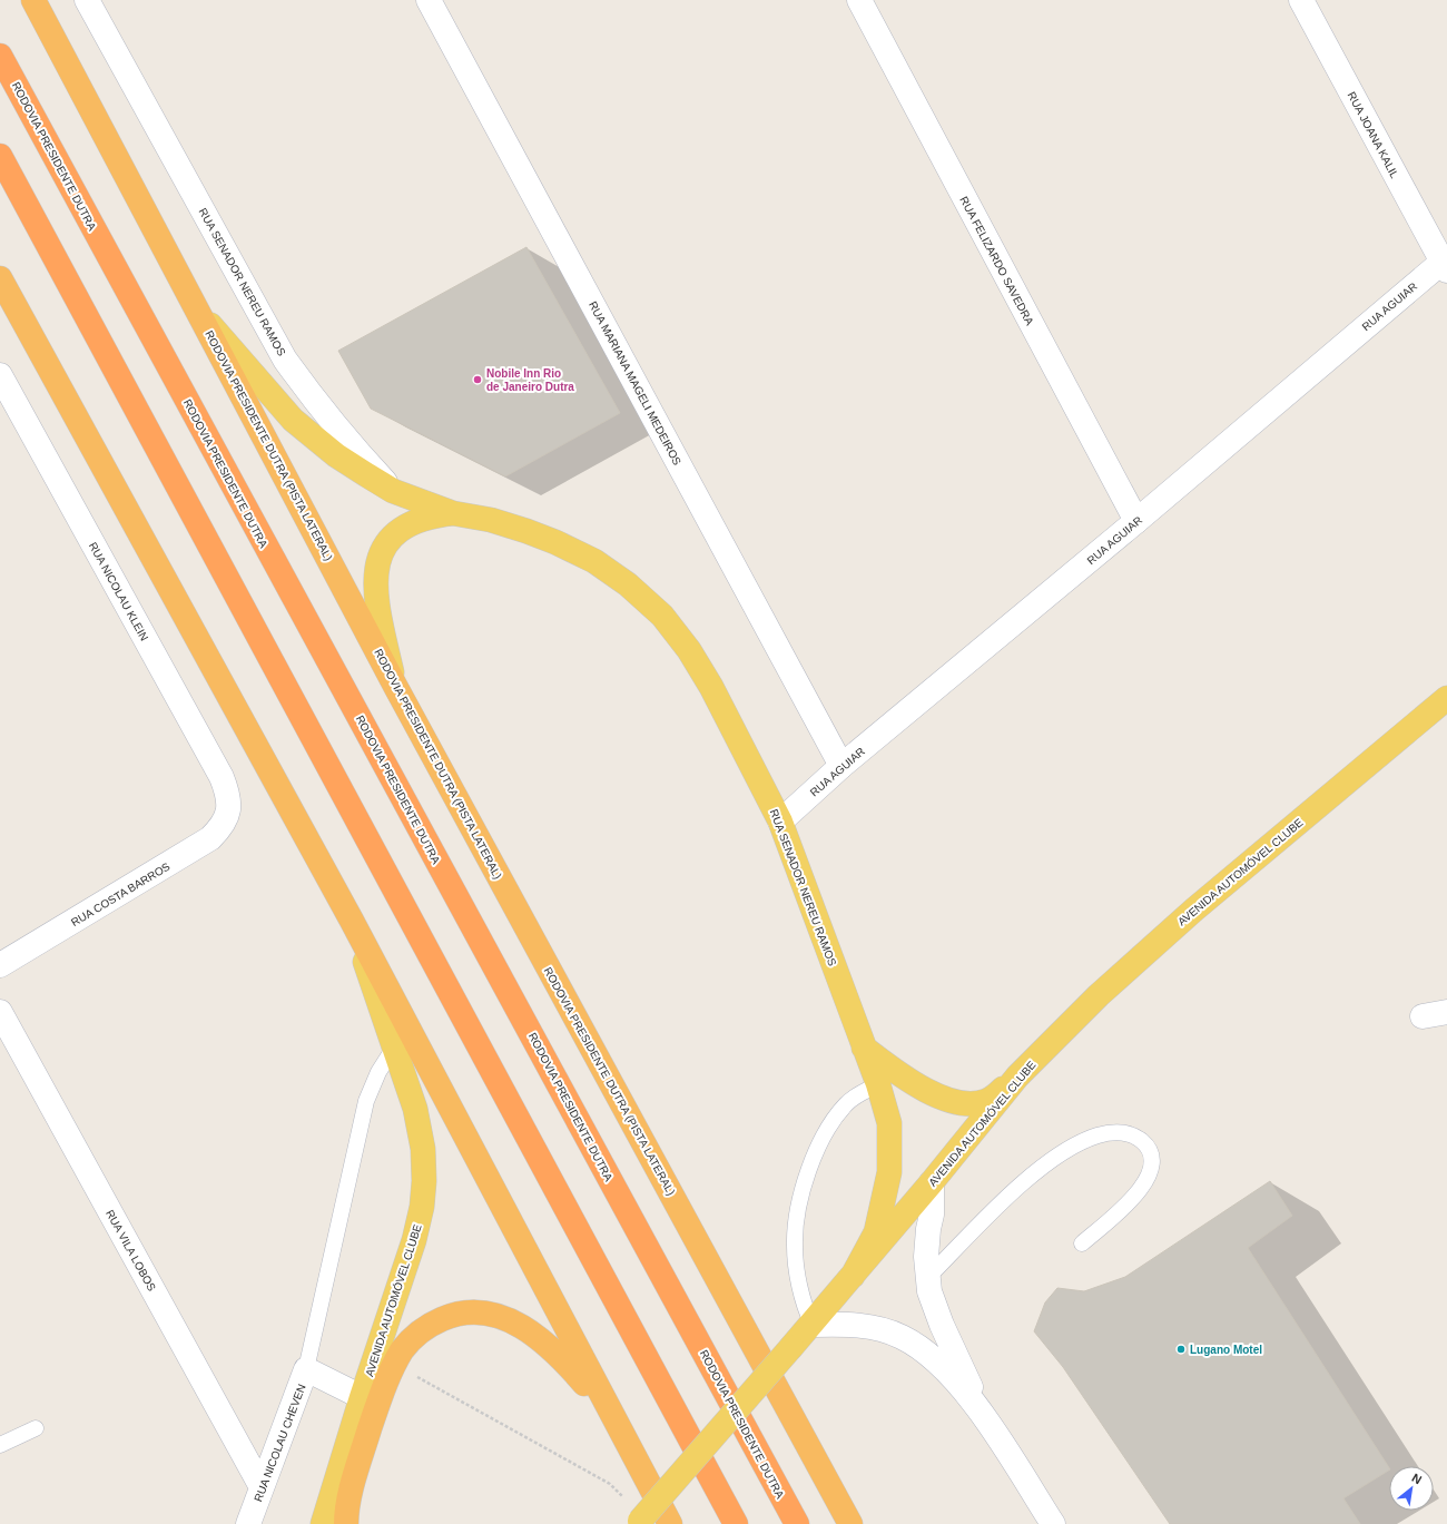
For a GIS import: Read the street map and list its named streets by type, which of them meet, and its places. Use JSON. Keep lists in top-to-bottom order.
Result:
{
  "streets": {
    "highway": ["RODOVIA PRESIDENTE DUTRA", "RODOVIA PRESIDENTE DUTRA (PISTA LATERAL)"],
    "main road": ["RUA SENADOR NEREU RAMOS", "AVENIDA AUTOMÓVEL CLUBE"],
    "street": [
      "RUA JOANA KALIL",
      "RUA FELIZARDO SAVEDRA",
      "RUA AGUIAR",
      "RUA MARIANA MAGELI MEDEIROS",
      "RUA NICOLAU KLEIN",
      "RUA COSTA BARROS",
      "RUA VILA LOBOS",
      "RUA NICOLAU CHEVEN"
    ]
  },
  "crossings": [
    ["RUA JOANA KALIL", "RUA AGUIAR"],
    ["RUA FELIZARDO SAVEDRA", "RUA AGUIAR"],
    ["RUA SENADOR NEREU RAMOS", "RUA AGUIAR"],
    ["RUA SENADOR NEREU RAMOS", "RODOVIA PRESIDENTE DUTRA (PISTA LATERAL)"],
    ["RUA SENADOR NEREU RAMOS", "AVENIDA AUTOMÓVEL CLUBE"],
    ["RUA AGUIAR", "RUA MARIANA MAGELI MEDEIROS"],
    ["RUA NICOLAU KLEIN", "RUA COSTA BARROS"],
    ["AVENIDA AUTOMÓVEL CLUBE", "RUA NICOLAU CHEVEN"],
    ["RUA VILA LOBOS", "RUA NICOLAU CHEVEN"]
  ],
  "places": ["Nobile Inn Rio de Janeiro Dutra", "Lugano Motel"],
  "north": "top right"
}
